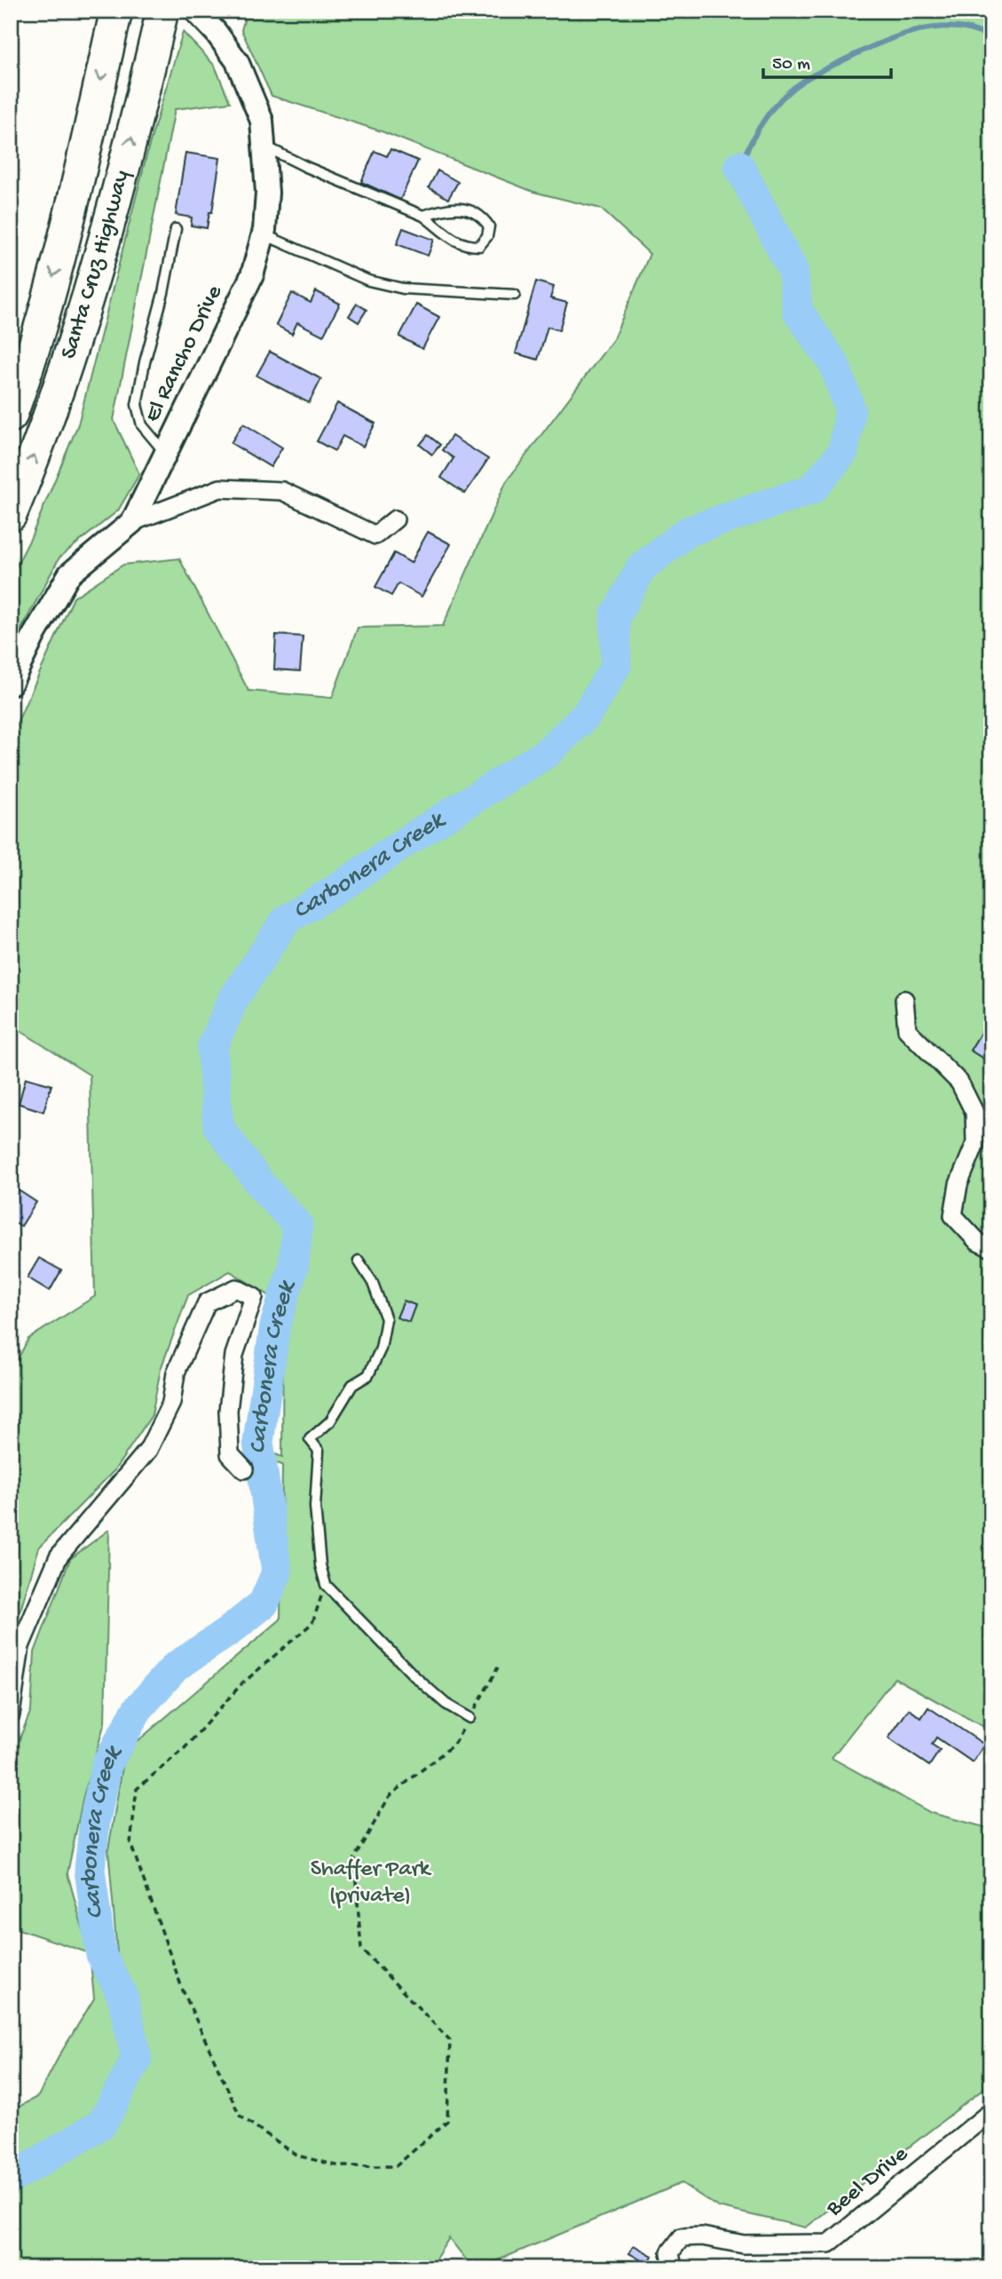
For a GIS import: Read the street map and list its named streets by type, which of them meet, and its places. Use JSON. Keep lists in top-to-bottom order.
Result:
{
  "streets": {
    "highway": ["Santa Cruz Highway"],
    "street": ["El Rancho Drive", "Beel Drive"]
  },
  "water": ["Carbonera Creek"],
  "parks": ["Shaffer Park (private)"],
  "scale_bar": "50 m"
}
